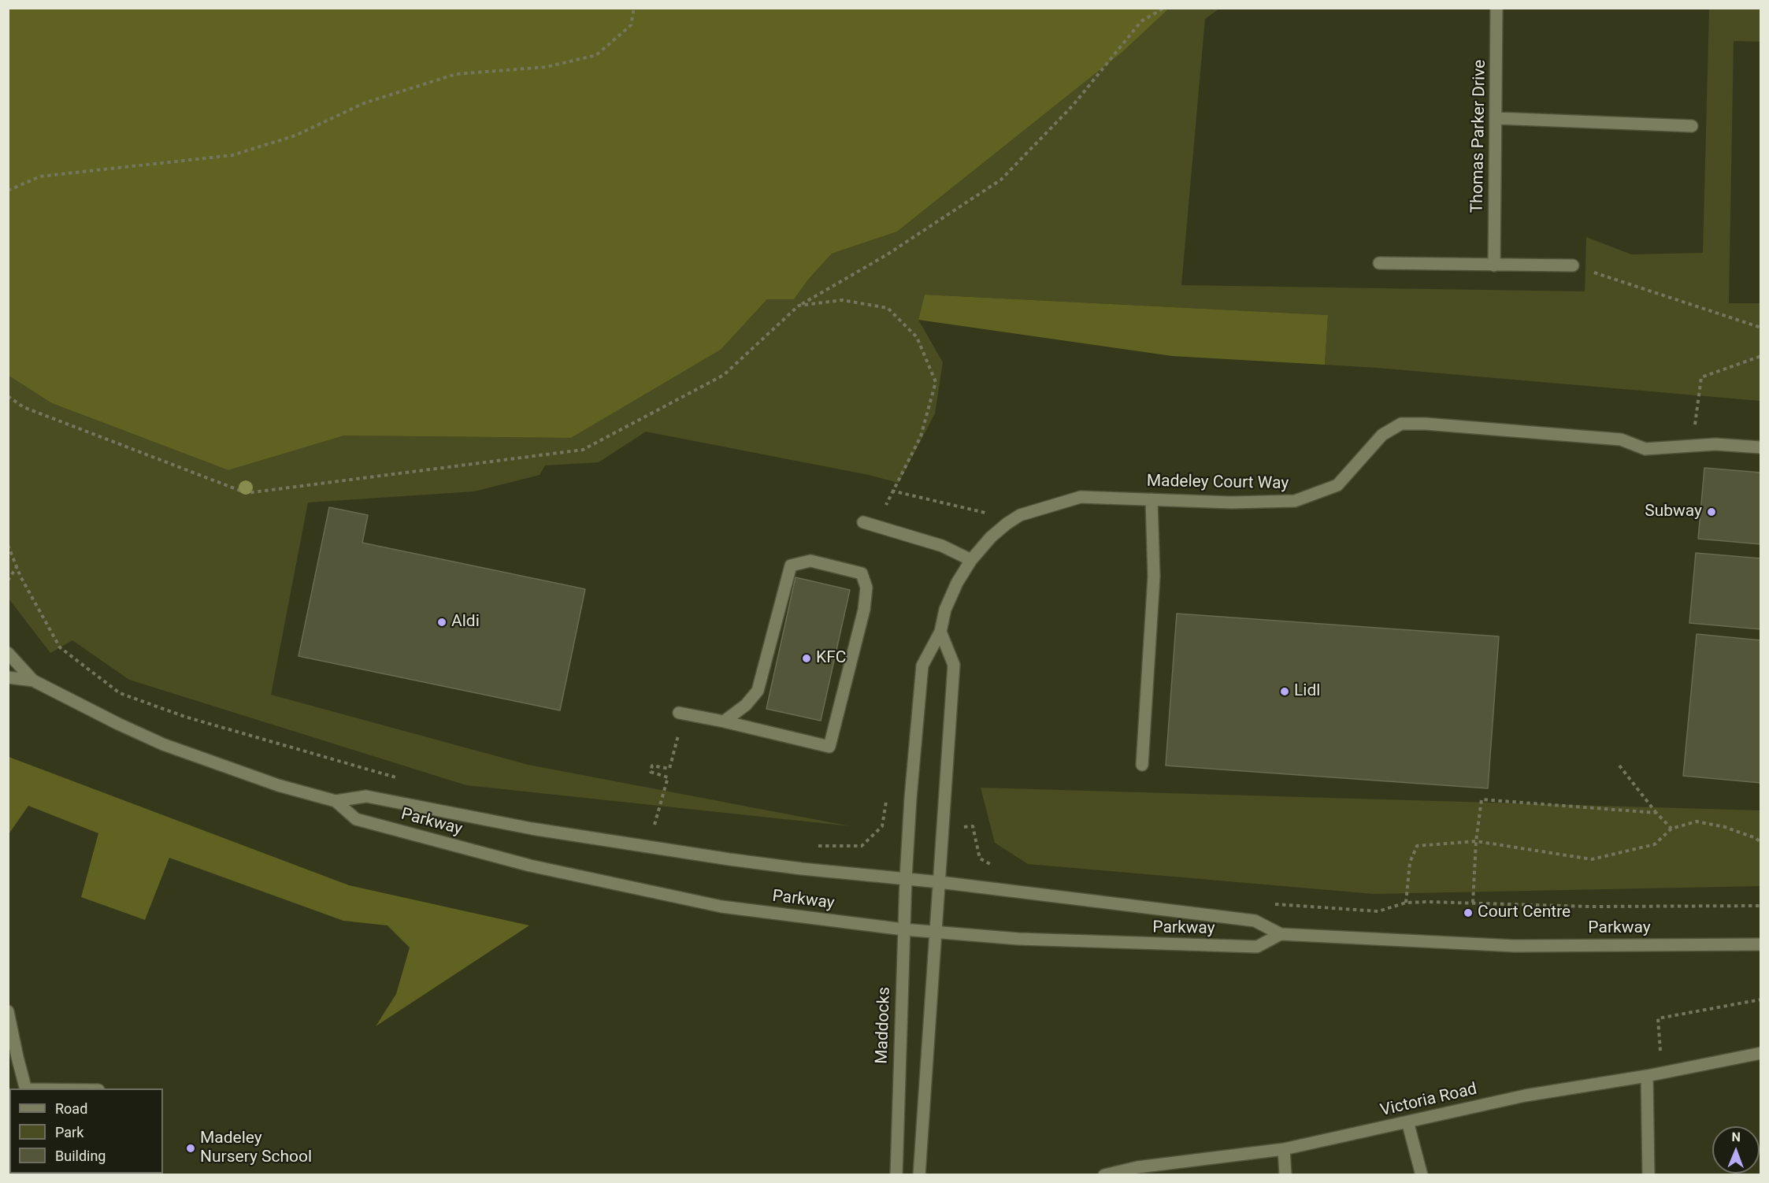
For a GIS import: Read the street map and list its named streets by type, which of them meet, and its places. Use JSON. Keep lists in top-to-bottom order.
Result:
{
  "streets": {
    "street": [
      "Thomas Parker Drive",
      "Madeley Court Way",
      "Parkway",
      "Maddocks",
      "Victoria Road"
    ]
  },
  "crossings": [
    ["Madeley Court Way", "Parkway"],
    ["Madeley Court Way", "Maddocks"],
    ["Parkway", "Maddocks"]
  ],
  "places": [
    "Subway",
    "Aldi",
    "KFC",
    "Lidl",
    "Court Centre",
    "Madeley Nursery School"
  ],
  "legend": ["Road", "Park", "Building"],
  "north": "top"
}
